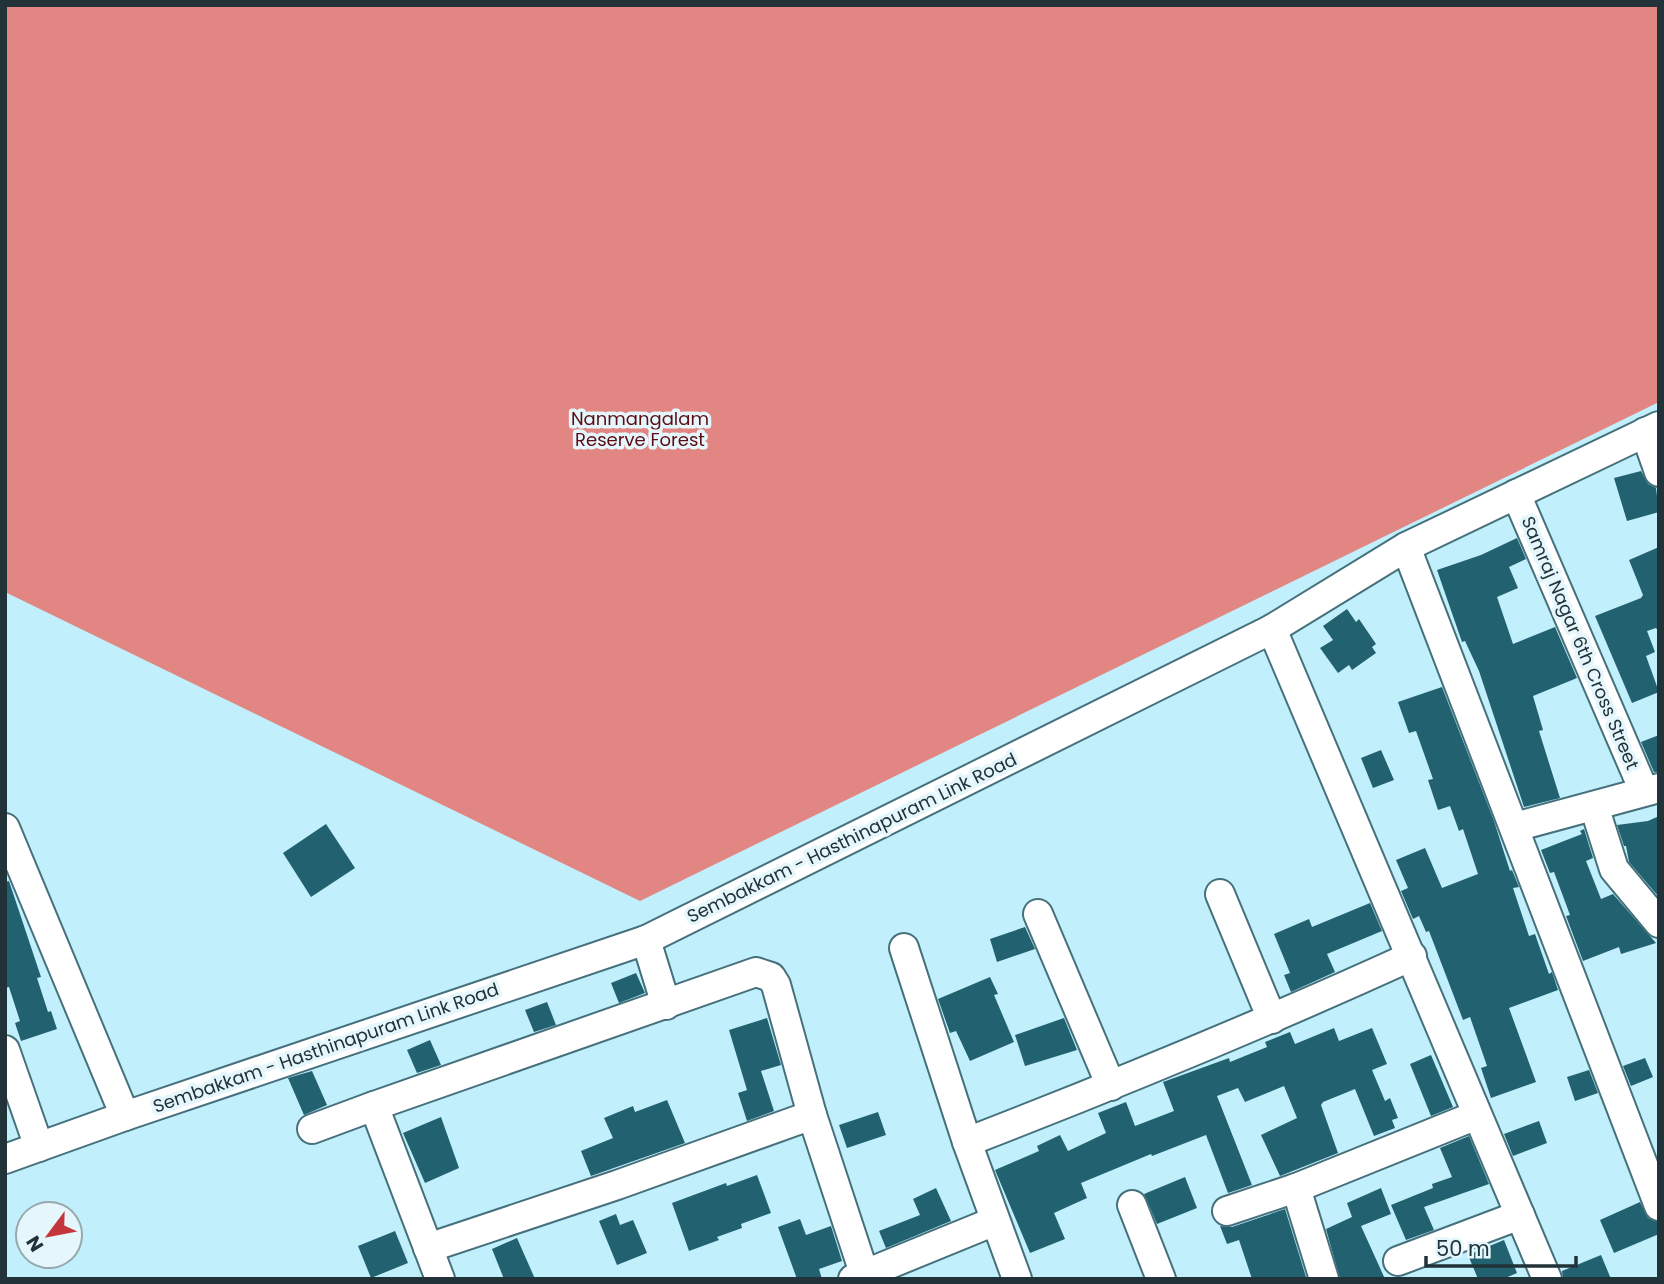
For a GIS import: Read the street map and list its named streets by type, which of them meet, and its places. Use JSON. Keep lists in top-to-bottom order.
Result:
{
  "streets": {
    "street": ["Samraj Nagar 6th Cross Street", "Sembakkam - Hasthinapuram Link Road"]
  },
  "crossings": [
    ["Samraj Nagar 6th Cross Street", "Sembakkam - Hasthinapuram Link Road"]
  ],
  "parks": ["Nanmangalam Reserve Forest"],
  "scale_bar": "50 m",
  "north": "bottom left"
}
